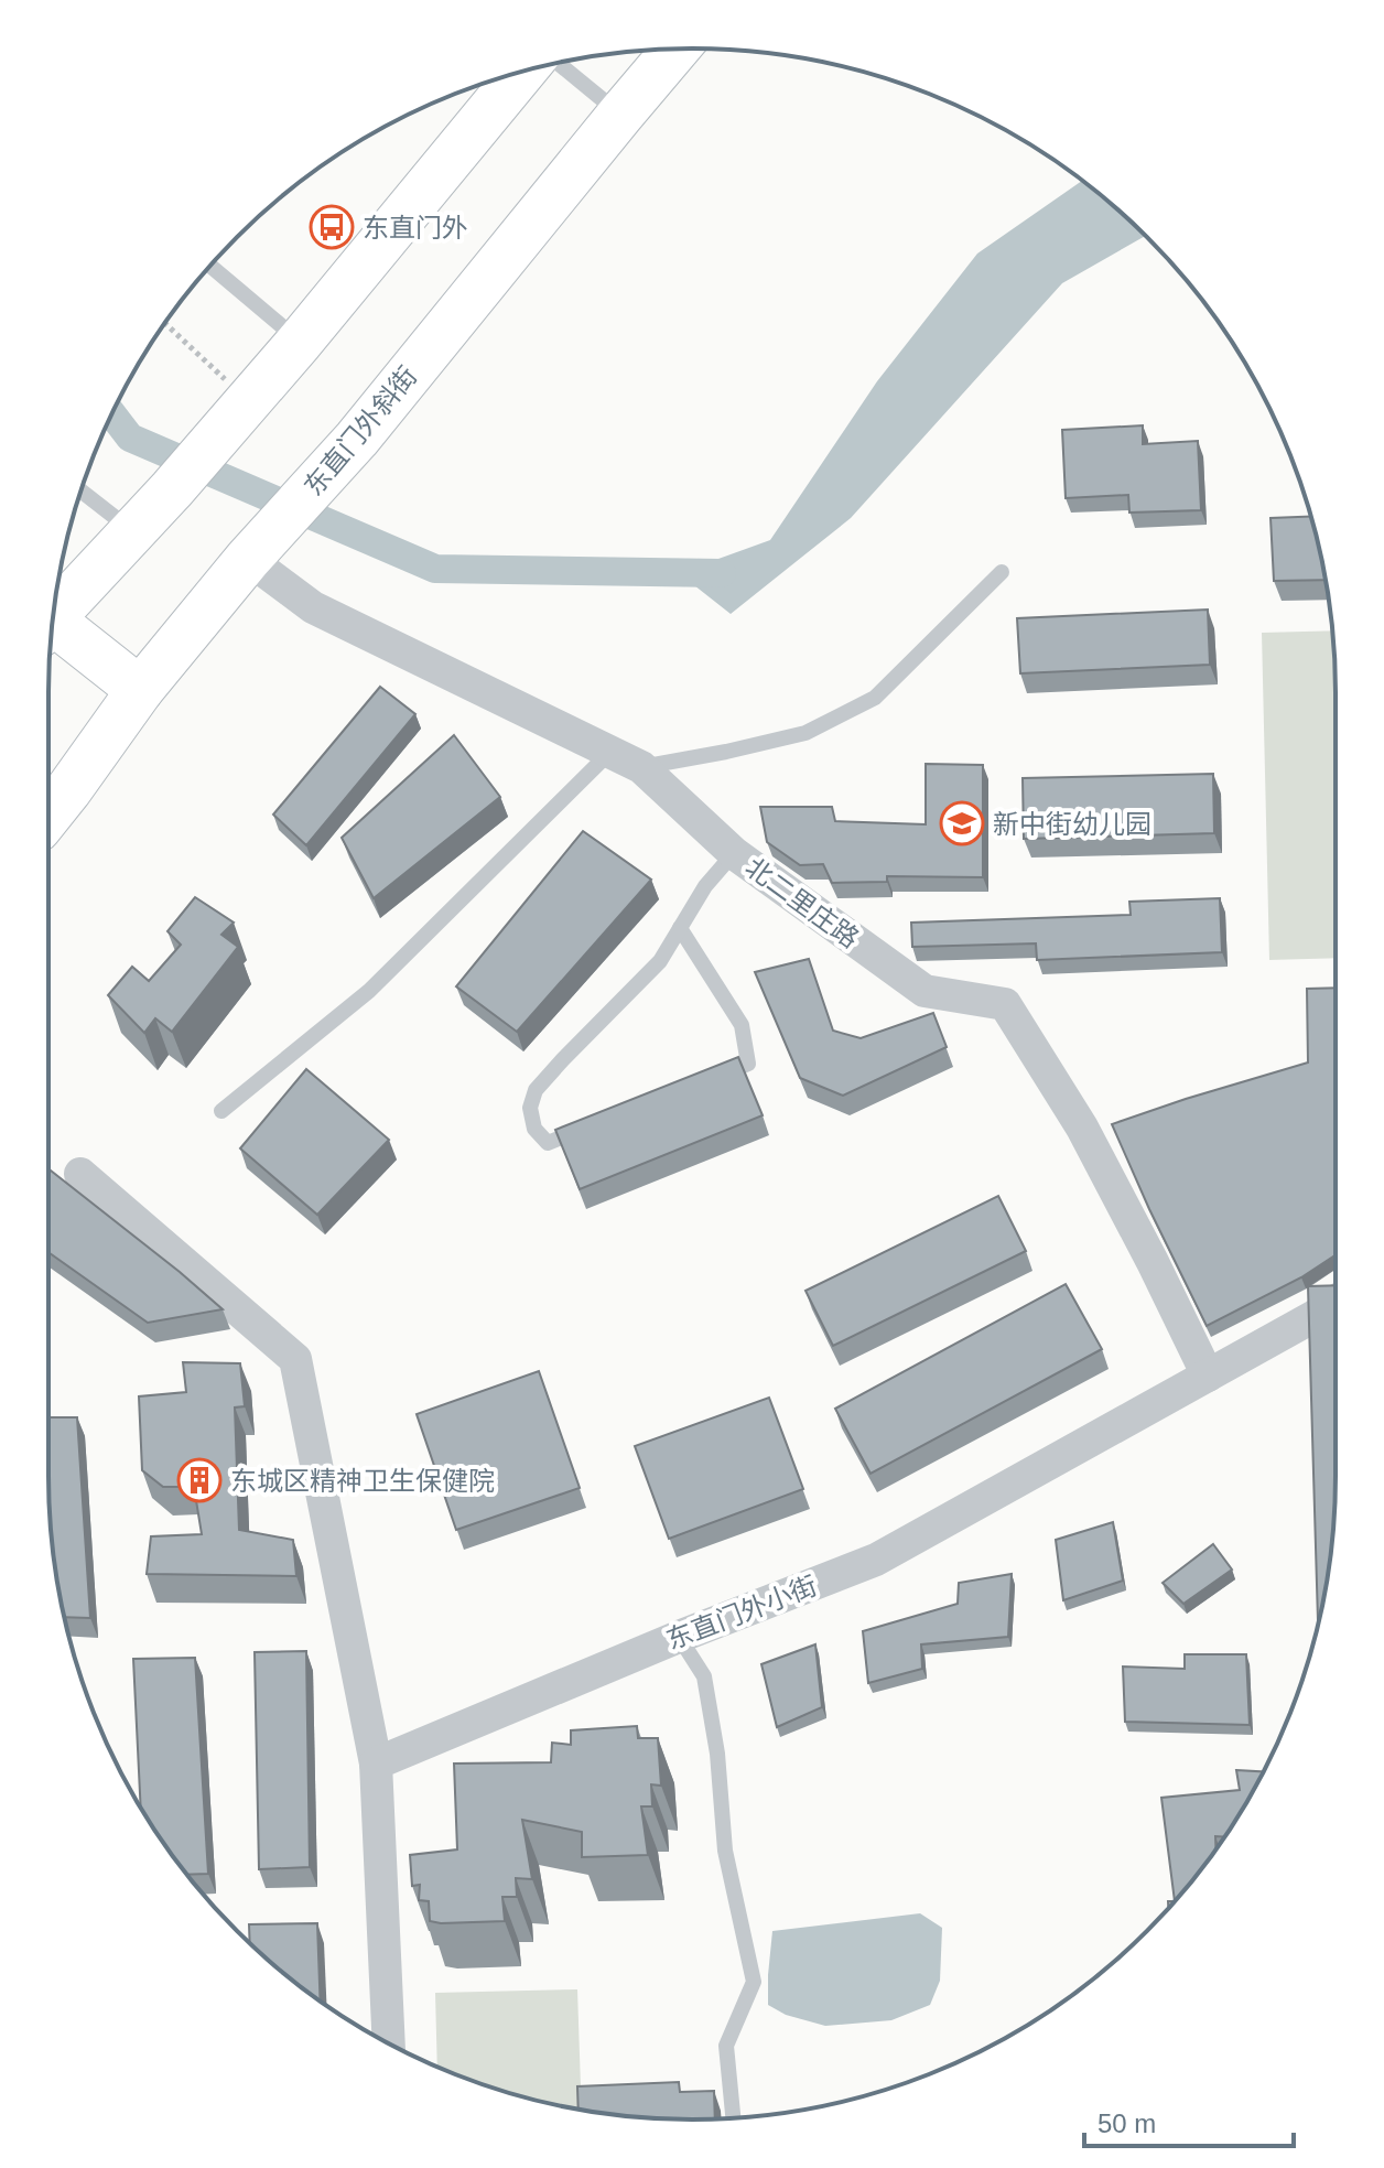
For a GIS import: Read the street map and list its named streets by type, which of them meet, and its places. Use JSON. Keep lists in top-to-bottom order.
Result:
{
  "streets": {
    "main road": ["东直门外斜街"],
    "street": ["北二里庄路", "东直门外小街"]
  },
  "crossings": [
    ["东直门外斜街", "北二里庄路"],
    ["北二里庄路", "东直门外小街"]
  ],
  "places": {
    "bus stop": ["东直门外"],
    "school or university": ["新中街幼儿园"],
    "building": ["东城区精神卫生保健院"]
  },
  "scale_bar": "50 m"
}
